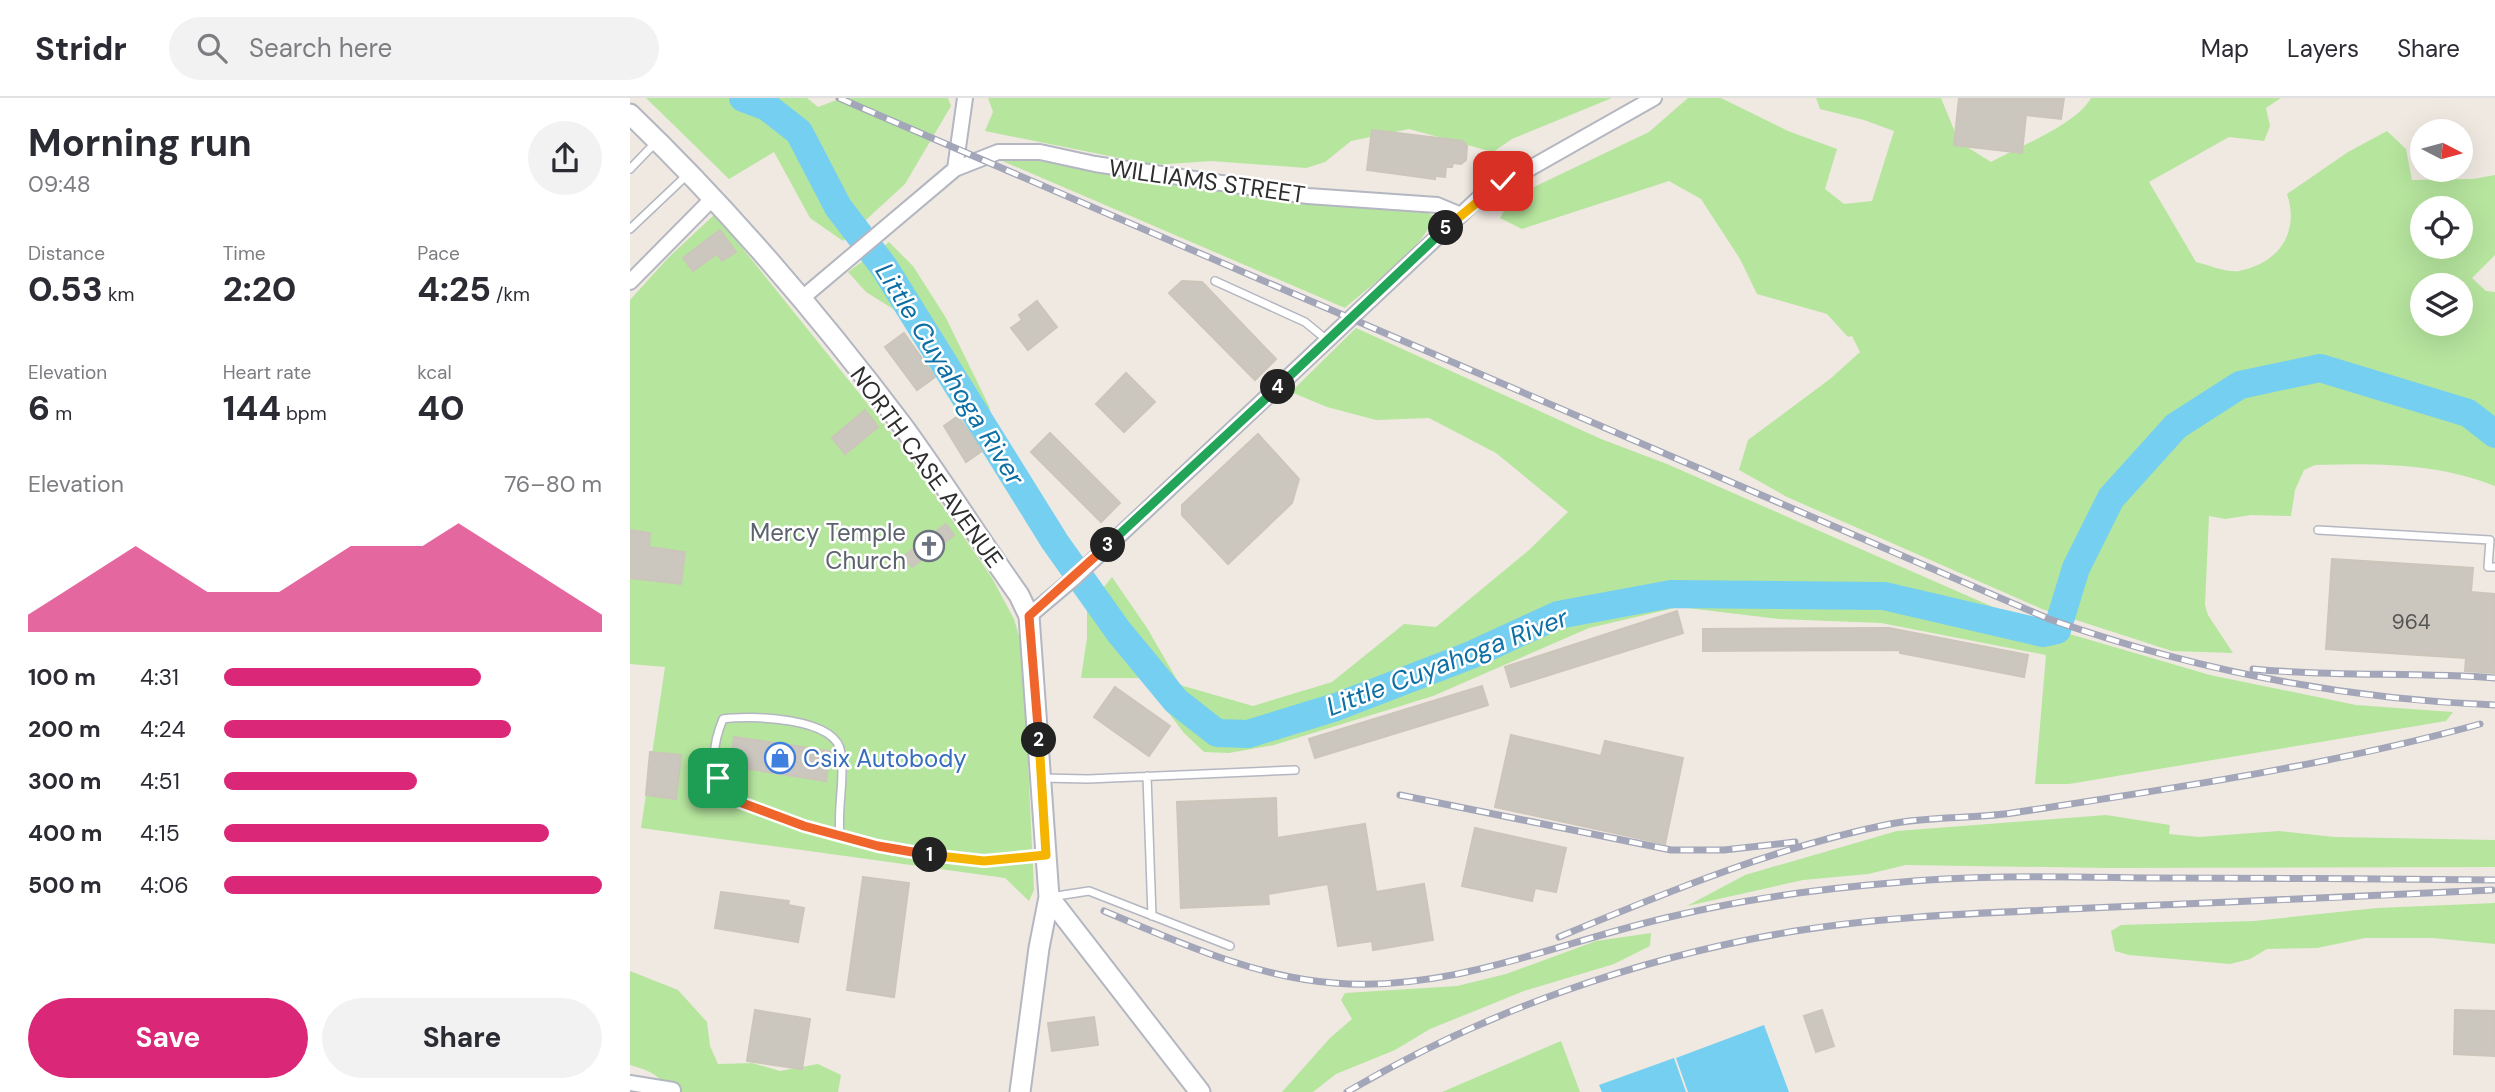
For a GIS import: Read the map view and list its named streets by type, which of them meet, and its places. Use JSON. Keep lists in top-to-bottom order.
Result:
{
  "streets": {
    "street": ["WILLIAMS STREET", "NORTH CASE AVENUE"]
  },
  "crossings": [
    ["WILLIAMS STREET", "NORTH CASE AVENUE"]
  ],
  "water": ["Little Cuyahoga River"],
  "places": {
    "church": ["Mercy Temple Church"],
    "shop": ["Csix Autobody"]
  },
  "house_numbers": ["964"],
  "north": "right",
  "page": {
    "header": "Stridr",
    "search": "Search here",
    "nav": ["Map", "Layers", "Share"],
    "heading": ["Morning run", "09:48"],
    "pins": [
      "5",
      "4",
      "3",
      "2",
      "1"
    ],
    "stats": [
      ["Distance", "0.53 km"],
      ["Time", "2:20"],
      ["Pace", "4:25 /km"],
      ["Elevation", "6 m"],
      ["Heart rate", "144 bpm"],
      ["kcal", "40"]
    ],
    "chart": ["Elevation", "76–80 m"],
    "list": [
      {
        "name": "100 m",
        "note": "4:31"
      },
      {
        "name": "200 m",
        "note": "4:24"
      },
      {
        "name": "300 m",
        "note": "4:51"
      },
      {
        "name": "400 m",
        "note": "4:15"
      },
      {
        "name": "500 m",
        "note": "4:06"
      }
    ],
    "buttons": ["Save", "Share"]
  }
}
